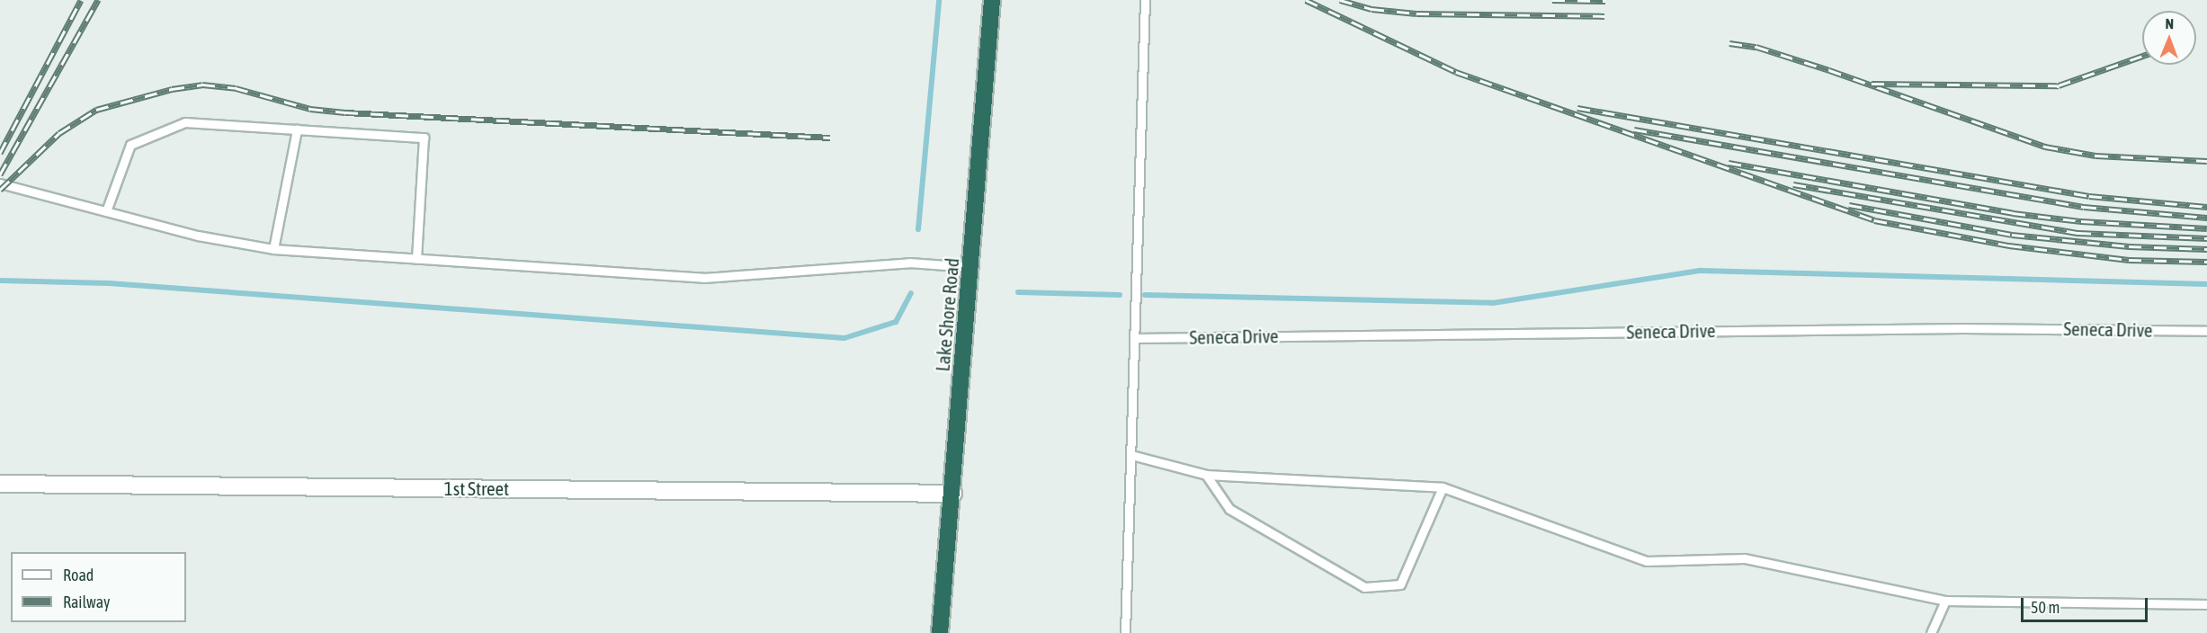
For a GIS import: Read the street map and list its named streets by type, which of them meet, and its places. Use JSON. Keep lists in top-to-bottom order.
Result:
{
  "streets": {
    "highway": ["Lake Shore Road"],
    "street": ["1st Street"],
    "lane": ["Seneca Drive"]
  },
  "crossings": [
    ["Lake Shore Road", "1st Street"]
  ],
  "legend": ["Road", "Railway"],
  "scale_bar": "50 m",
  "north": "top"
}
